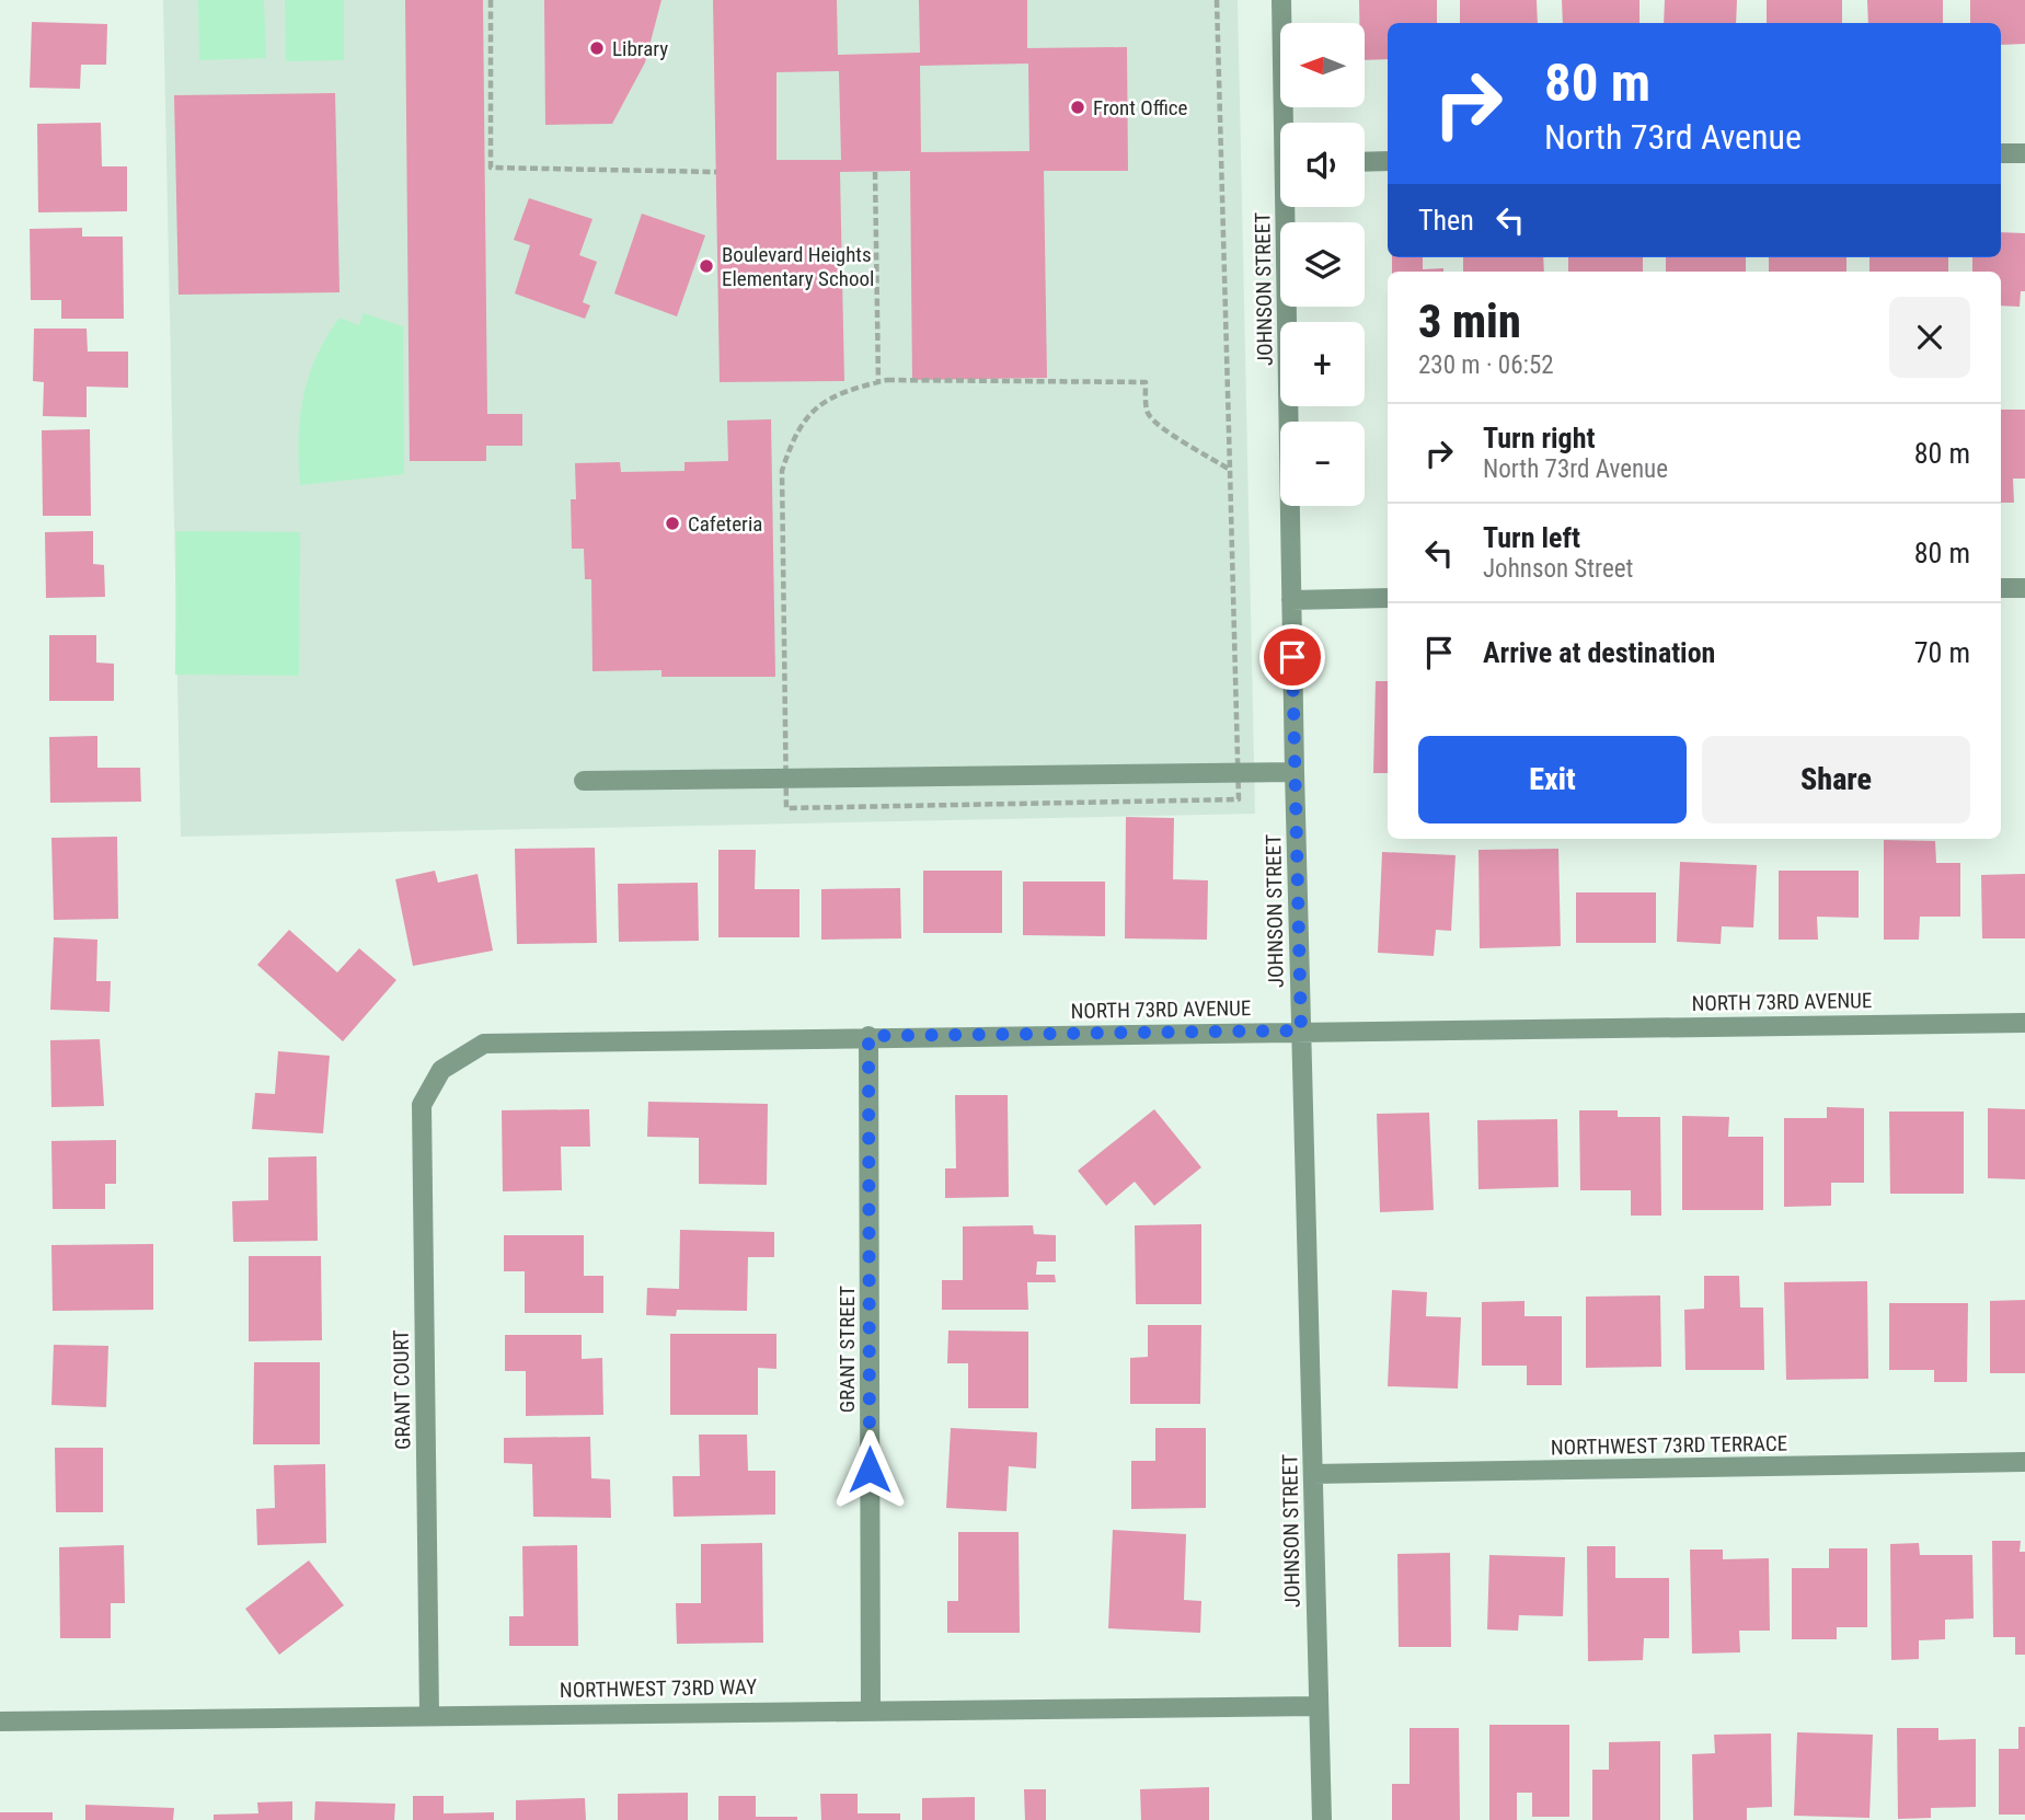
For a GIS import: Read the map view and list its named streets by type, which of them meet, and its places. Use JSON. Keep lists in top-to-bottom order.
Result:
{
  "streets": {
    "street": [
      "JOHNSON STREET",
      "NORTH 73RD AVENUE",
      "GRANT STREET",
      "GRANT COURT",
      "NORTHWEST 73RD TERRACE",
      "NORTHWEST 73RD WAY"
    ]
  },
  "crossings": [
    ["JOHNSON STREET", "NORTH 73RD AVENUE"],
    ["JOHNSON STREET", "NORTHWEST 73RD TERRACE"],
    ["JOHNSON STREET", "NORTHWEST 73RD WAY"],
    ["NORTH 73RD AVENUE", "GRANT STREET"],
    ["NORTH 73RD AVENUE", "GRANT COURT"],
    ["GRANT STREET", "NORTHWEST 73RD WAY"],
    ["GRANT COURT", "NORTHWEST 73RD WAY"]
  ],
  "places": [
    "Library",
    "Front Office",
    "Boulevard Heights Elementary School",
    "Cafeteria"
  ],
  "north": "left",
  "page": {
    "map_buttons": ["+", "−"],
    "turn": ["80 m", "North 73rd Avenue"],
    "then": "Then",
    "heading": ["3 min", "230 m · 06:52"],
    "list": [
      {
        "name": "Turn right",
        "note": "North 73rd Avenue",
        "value": "80 m"
      },
      {
        "name": "Turn left",
        "note": "Johnson Street",
        "value": "80 m"
      },
      {
        "name": "Arrive at destination",
        "value": "70 m"
      }
    ],
    "buttons": ["Exit", "Share"]
  }
}
